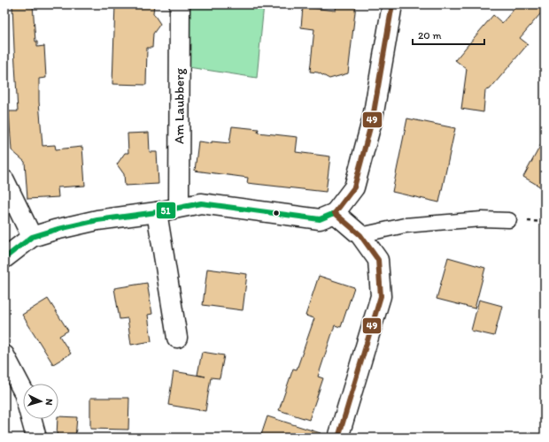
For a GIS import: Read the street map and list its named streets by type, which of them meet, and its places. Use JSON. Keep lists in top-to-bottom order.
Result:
{
  "streets": {
    "street": ["Am Laubberg"]
  },
  "lines": ["transit line 49", "transit line 51"],
  "scale_bar": "20 m",
  "north": "right"
}
